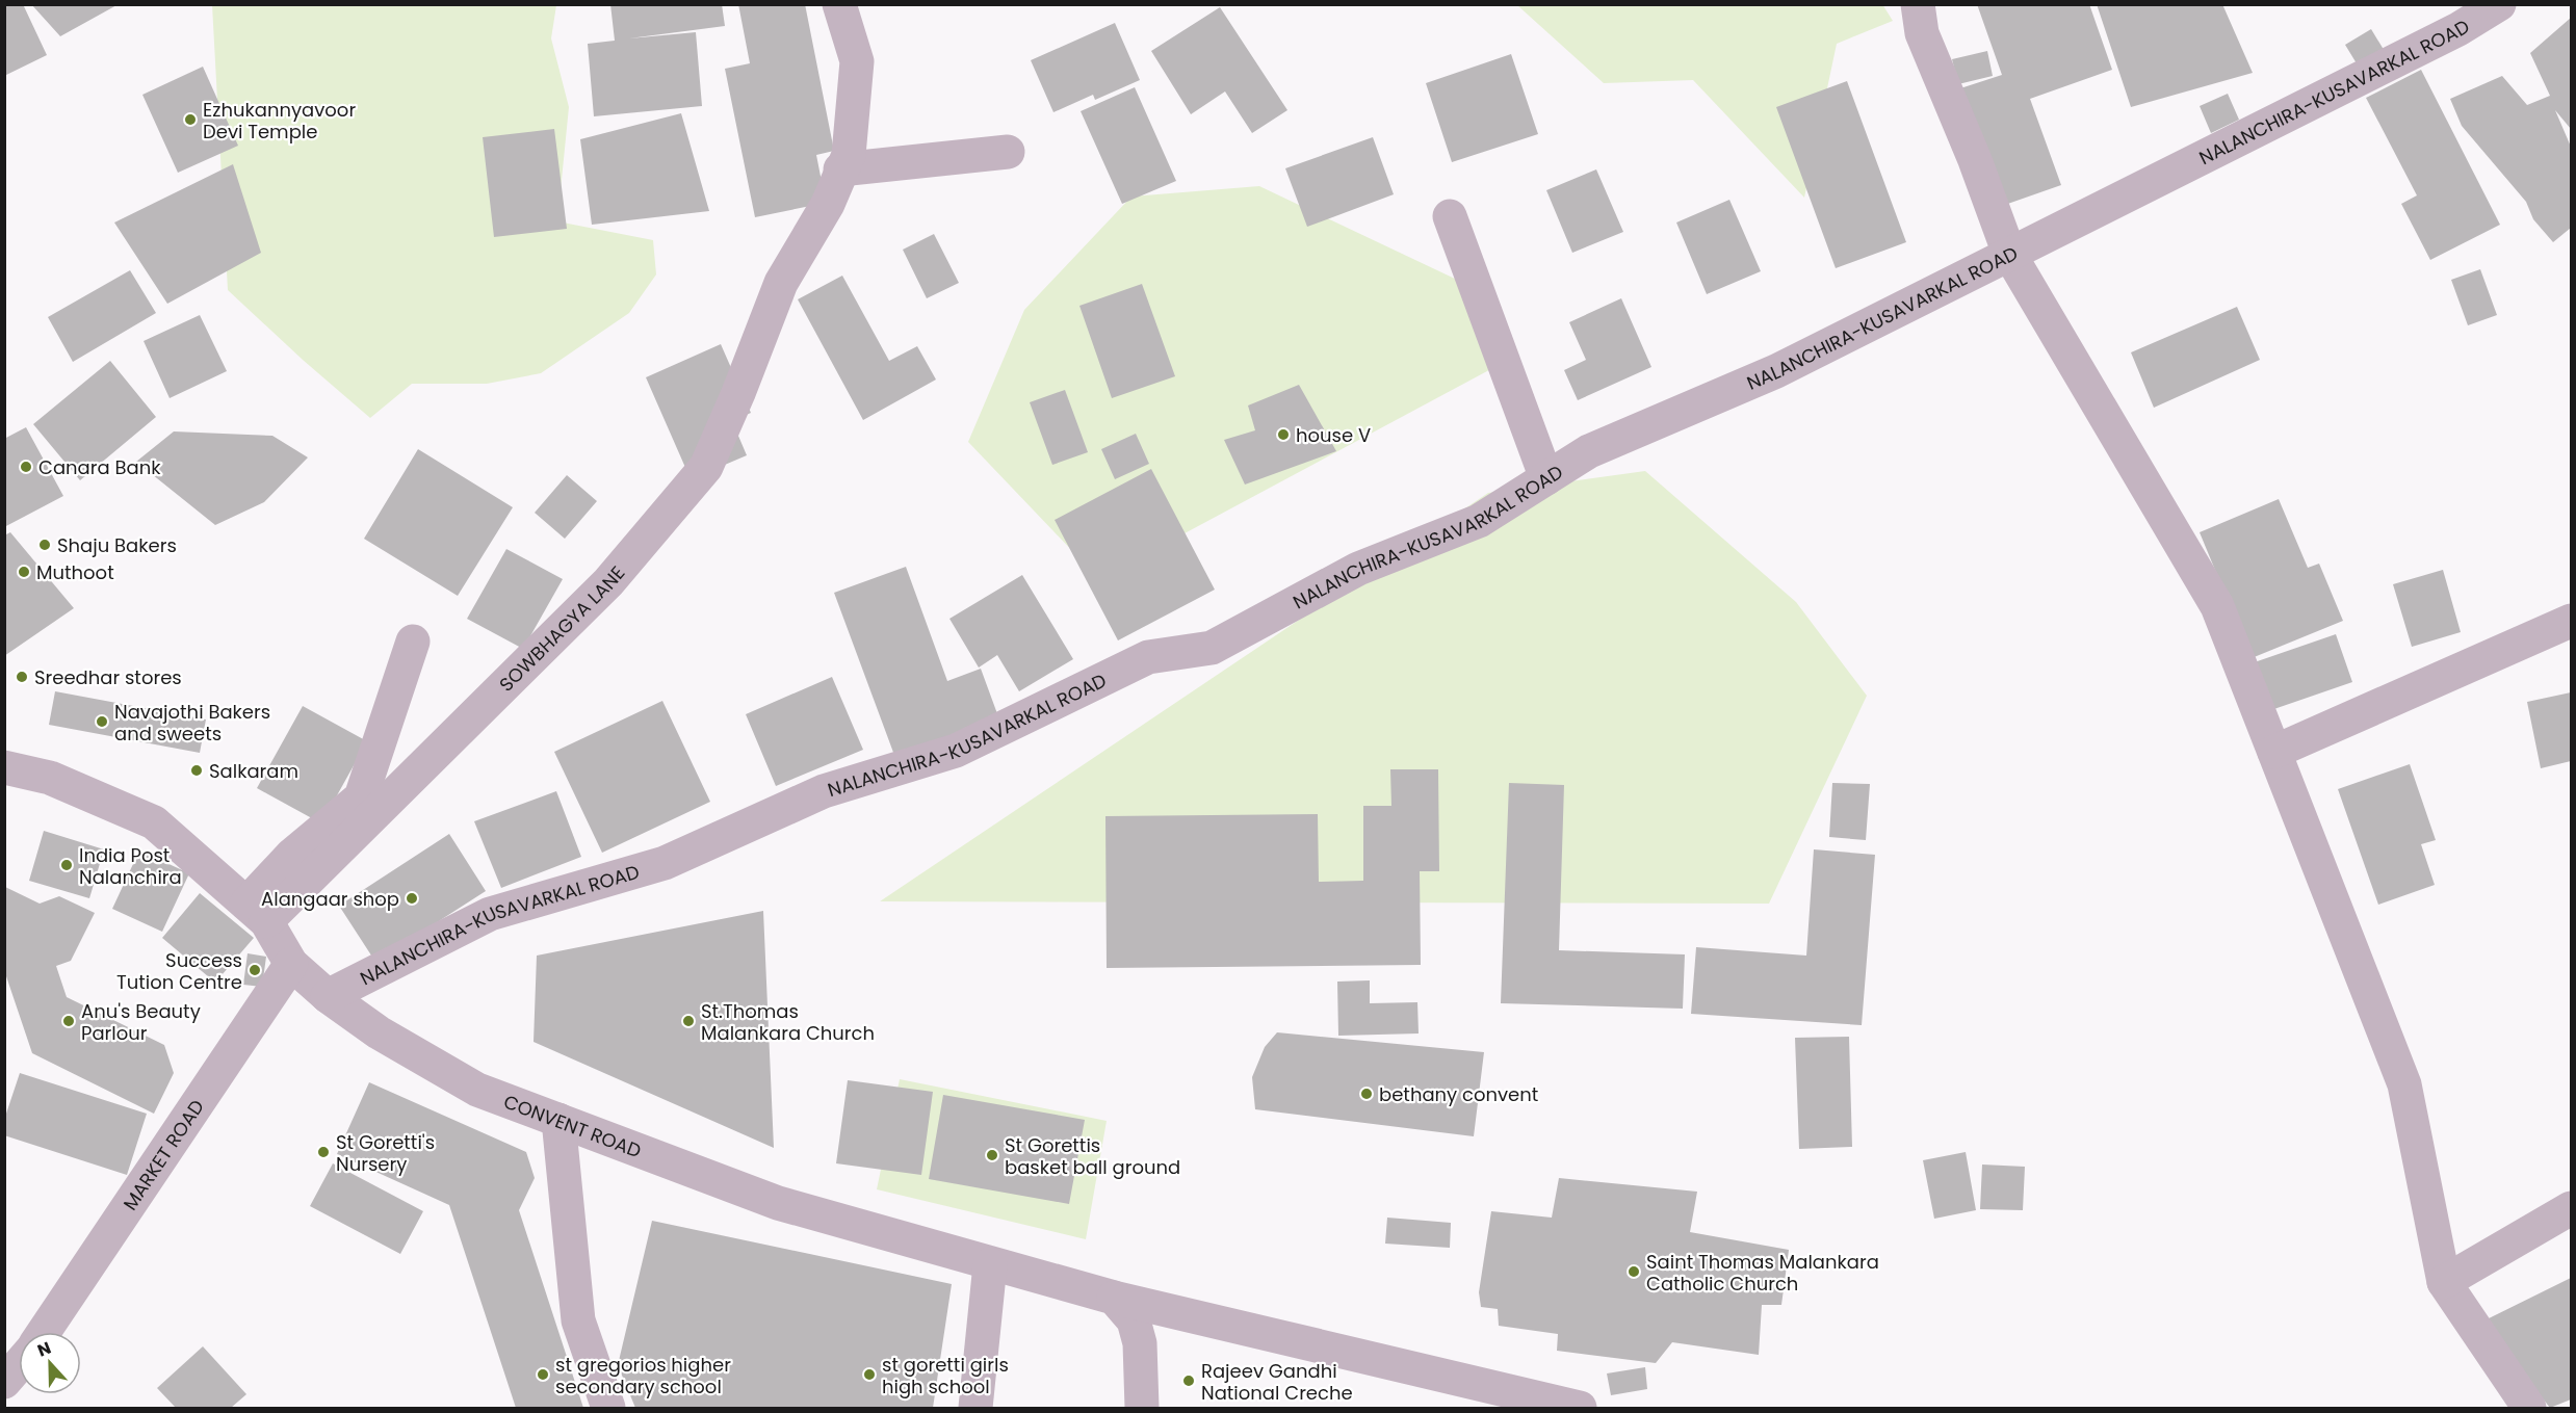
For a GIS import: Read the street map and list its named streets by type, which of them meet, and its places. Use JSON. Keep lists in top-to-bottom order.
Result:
{
  "streets": {
    "street": [
      "NALANCHIRA-KUSAVARKAL ROAD",
      "SOWBHAGYA LANE",
      "CONVENT ROAD",
      "MARKET ROAD"
    ]
  },
  "crossings": [
    ["NALANCHIRA-KUSAVARKAL ROAD", "CONVENT ROAD"],
    ["SOWBHAGYA LANE", "CONVENT ROAD"],
    ["CONVENT ROAD", "MARKET ROAD"]
  ],
  "places": [
    "Ezhukannyavoor Devi Temple",
    "house V",
    "Canara Bank",
    "Shaju Bakers",
    "Muthoot",
    "Sreedhar stores",
    "Navajothi Bakers and sweets",
    "Salkaram",
    "India Post Nalanchira",
    "Alangaar shop",
    "Success Tution Centre",
    "Anu's Beauty Parlour",
    "St.Thomas Malankara Church",
    "bethany convent",
    "St Goretti's Nursery",
    "St Gorettis basket ball ground",
    "Saint Thomas Malankara Catholic Church",
    "st gregorios higher secondary school",
    "st goretti girls high school",
    "Rajeev Gandhi National Creche"
  ],
  "north": "top"
}
